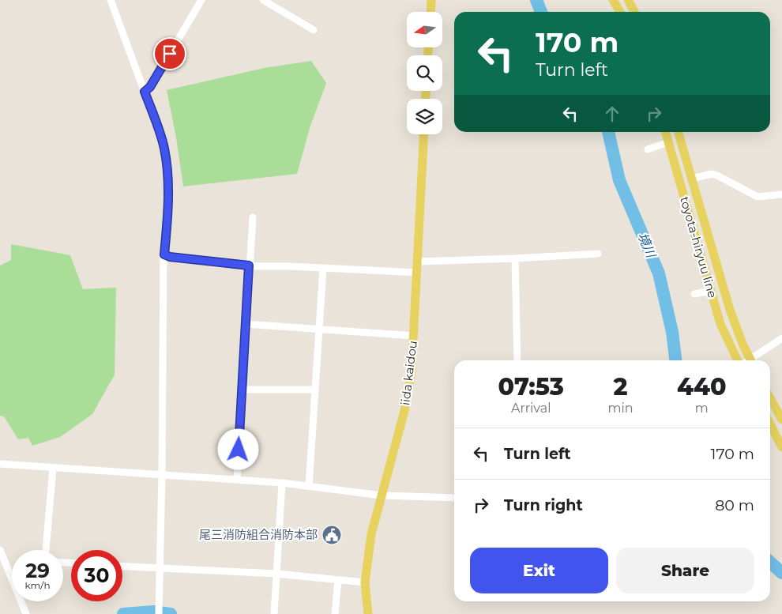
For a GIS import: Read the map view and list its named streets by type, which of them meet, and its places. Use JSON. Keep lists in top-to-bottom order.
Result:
{
  "streets": {
    "main road": ["toyota-hiryuu line", "iida kaidou"]
  },
  "water": ["境川"],
  "places": {
    "public building": ["尾三消防組合消防本部"]
  },
  "north": "left",
  "page": {
    "turn": ["170 m", "Turn left"],
    "eta": [
      "07:53",
      "Arrival",
      "2",
      "min",
      "440",
      "m"
    ],
    "list": [
      {
        "name": "Turn left",
        "value": "170 m"
      },
      {
        "name": "Turn right",
        "value": "80 m"
      }
    ],
    "buttons": ["Exit", "Share"],
    "speed": "29 km/h",
    "limit": "30"
  }
}
